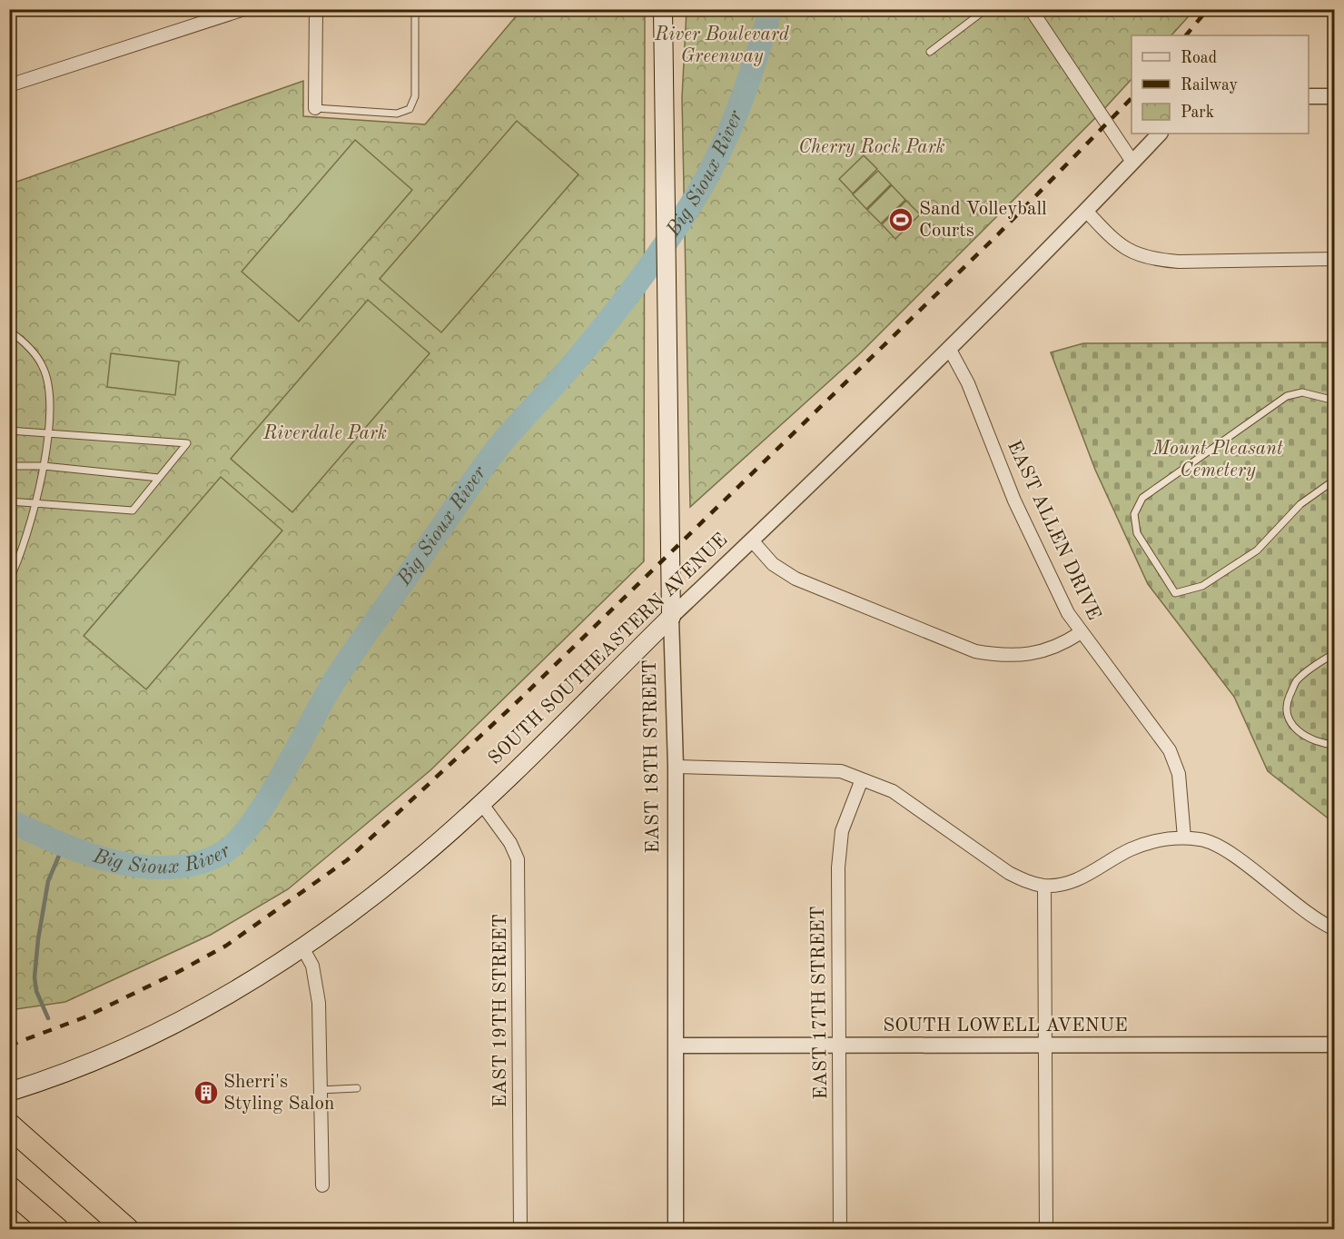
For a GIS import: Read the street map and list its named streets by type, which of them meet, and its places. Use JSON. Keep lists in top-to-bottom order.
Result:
{
  "streets": {
    "main road": ["SOUTH SOUTHEASTERN AVENUE", "EAST 18TH STREET"],
    "street": [
      "EAST ALLEN DRIVE",
      "EAST 17TH STREET",
      "EAST 19TH STREET",
      "SOUTH LOWELL AVENUE"
    ]
  },
  "crossings": [
    ["EAST ALLEN DRIVE", "SOUTH SOUTHEASTERN AVENUE"],
    ["SOUTH SOUTHEASTERN AVENUE", "EAST 18TH STREET"],
    ["SOUTH SOUTHEASTERN AVENUE", "EAST 19TH STREET"],
    ["EAST 18TH STREET", "SOUTH LOWELL AVENUE"],
    ["EAST 17TH STREET", "SOUTH LOWELL AVENUE"]
  ],
  "water": ["Big Sioux River"],
  "parks": [
    "River Boulevard Greenway",
    "Cherry Rock Park",
    "Riverdale Park",
    "Mount Pleasant Cemetery"
  ],
  "places": {
    "sports": ["Sand Volleyball Courts"],
    "building": ["Sherri's Styling Salon"]
  },
  "legend": ["Road", "Railway", "Park"]
}
